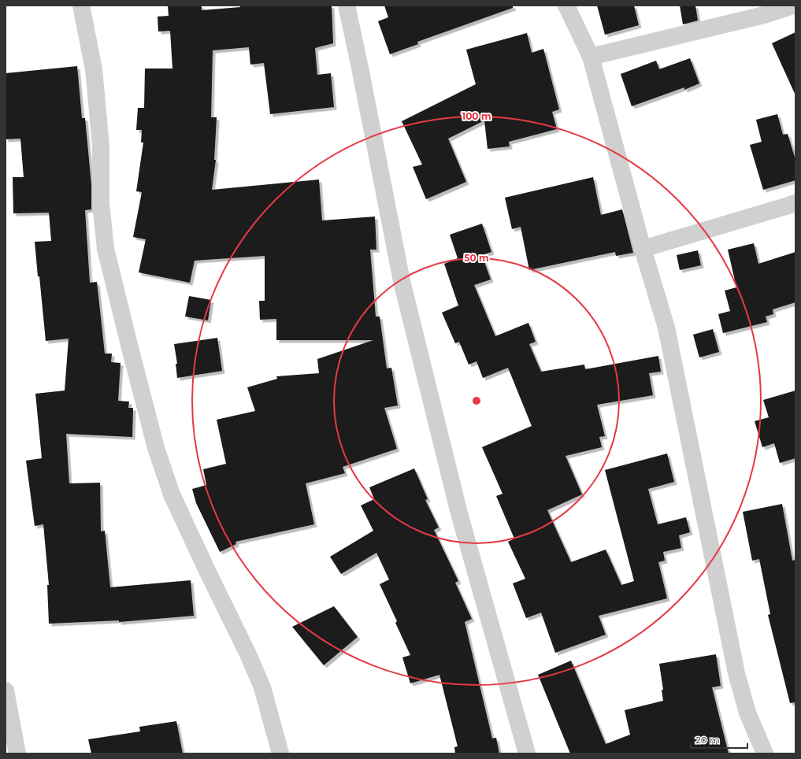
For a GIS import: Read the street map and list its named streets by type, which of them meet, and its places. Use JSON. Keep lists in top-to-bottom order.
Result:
{
  "scale_bar": "20 m",
  "rings": ["100 m", "50 m"]
}
